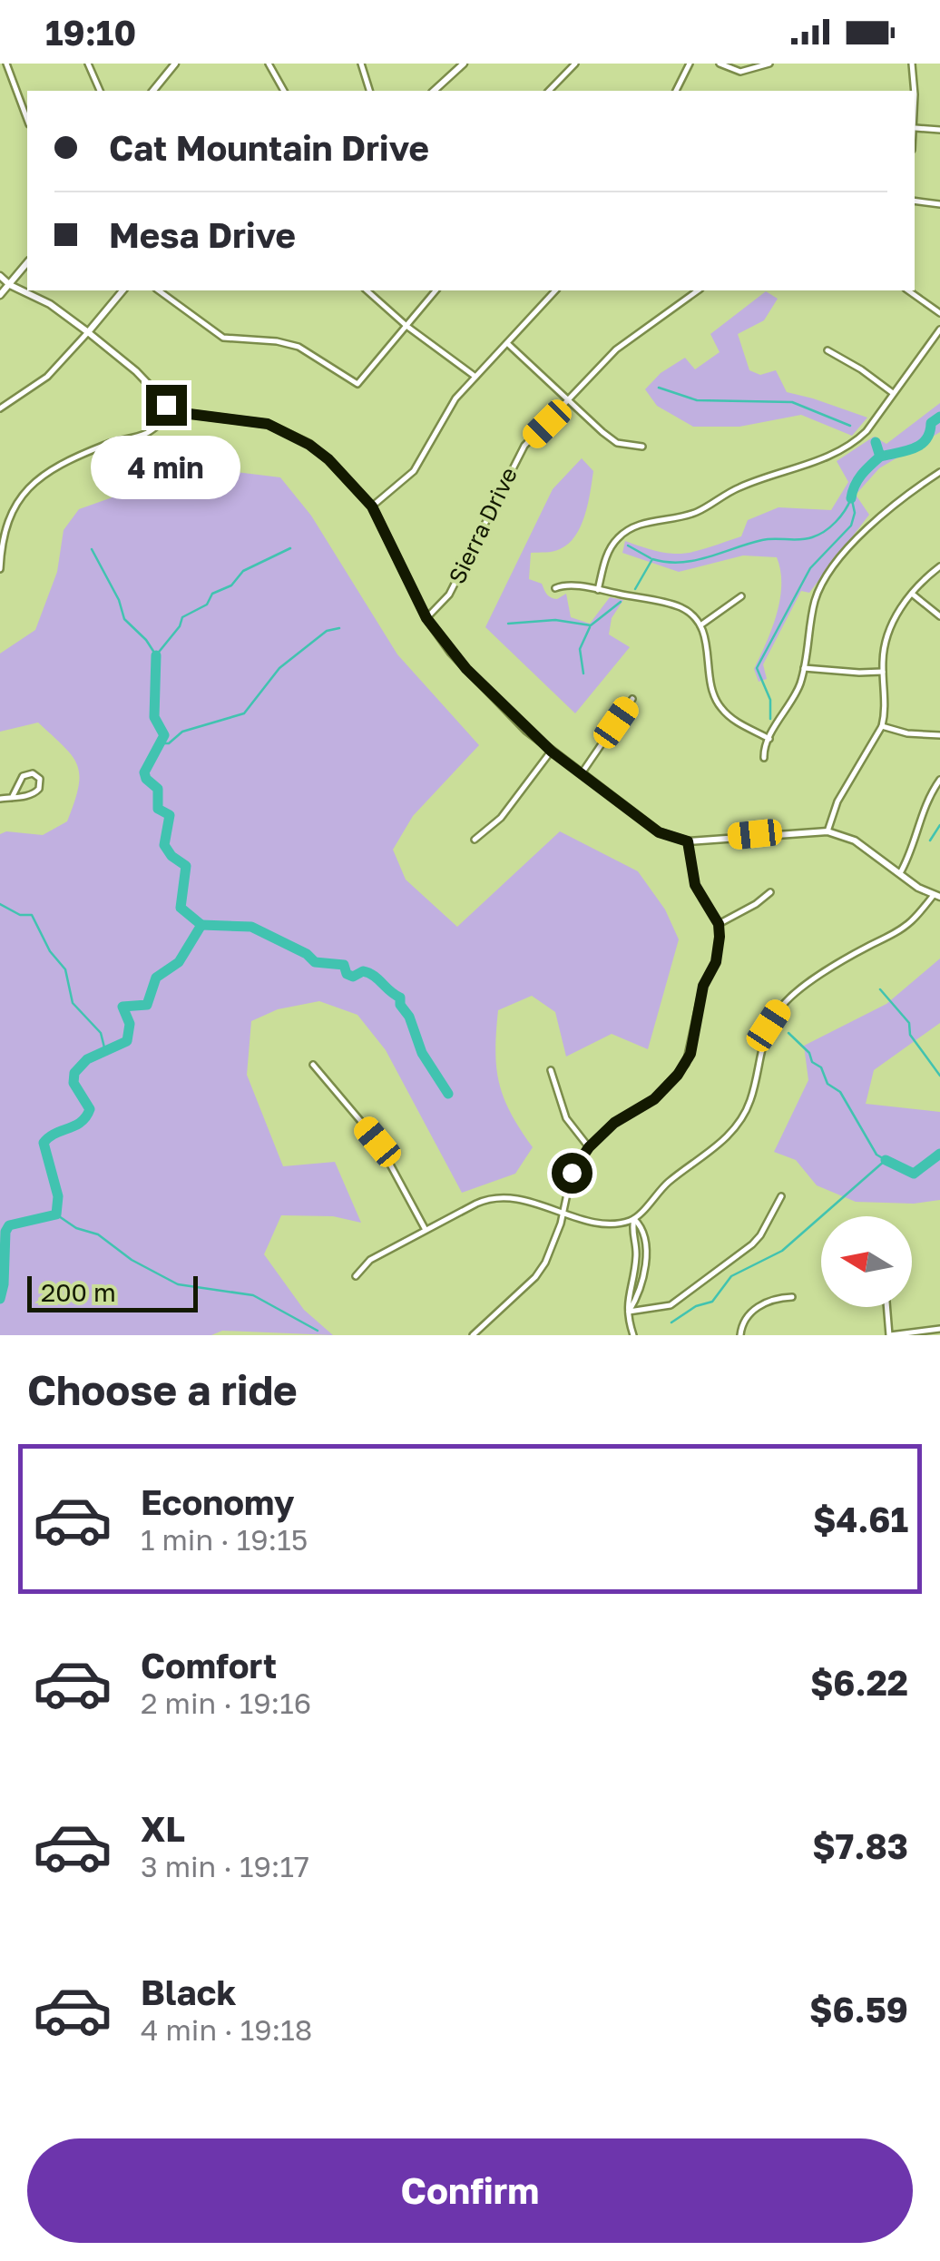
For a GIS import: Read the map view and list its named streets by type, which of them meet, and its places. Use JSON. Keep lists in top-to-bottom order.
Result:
{
  "streets": {
    "street": ["Sierra Drive"]
  },
  "scale_bar": "200 m",
  "north": "left",
  "page": {
    "status": "19:10",
    "banner": ["Cat Mountain Drive", "Mesa Drive"],
    "bubble": "4 min",
    "scale": "200 m",
    "heading": "Choose a ride",
    "list": [
      {
        "name": "Economy",
        "note": "1 min · 19:15",
        "value": "$4.61"
      },
      {
        "name": "Comfort",
        "note": "2 min · 19:16",
        "value": "$6.22"
      },
      {
        "name": "XL",
        "note": "3 min · 19:17",
        "value": "$7.83"
      },
      {
        "name": "Black",
        "note": "4 min · 19:18",
        "value": "$6.59"
      }
    ],
    "buttons": "Confirm"
  }
}
